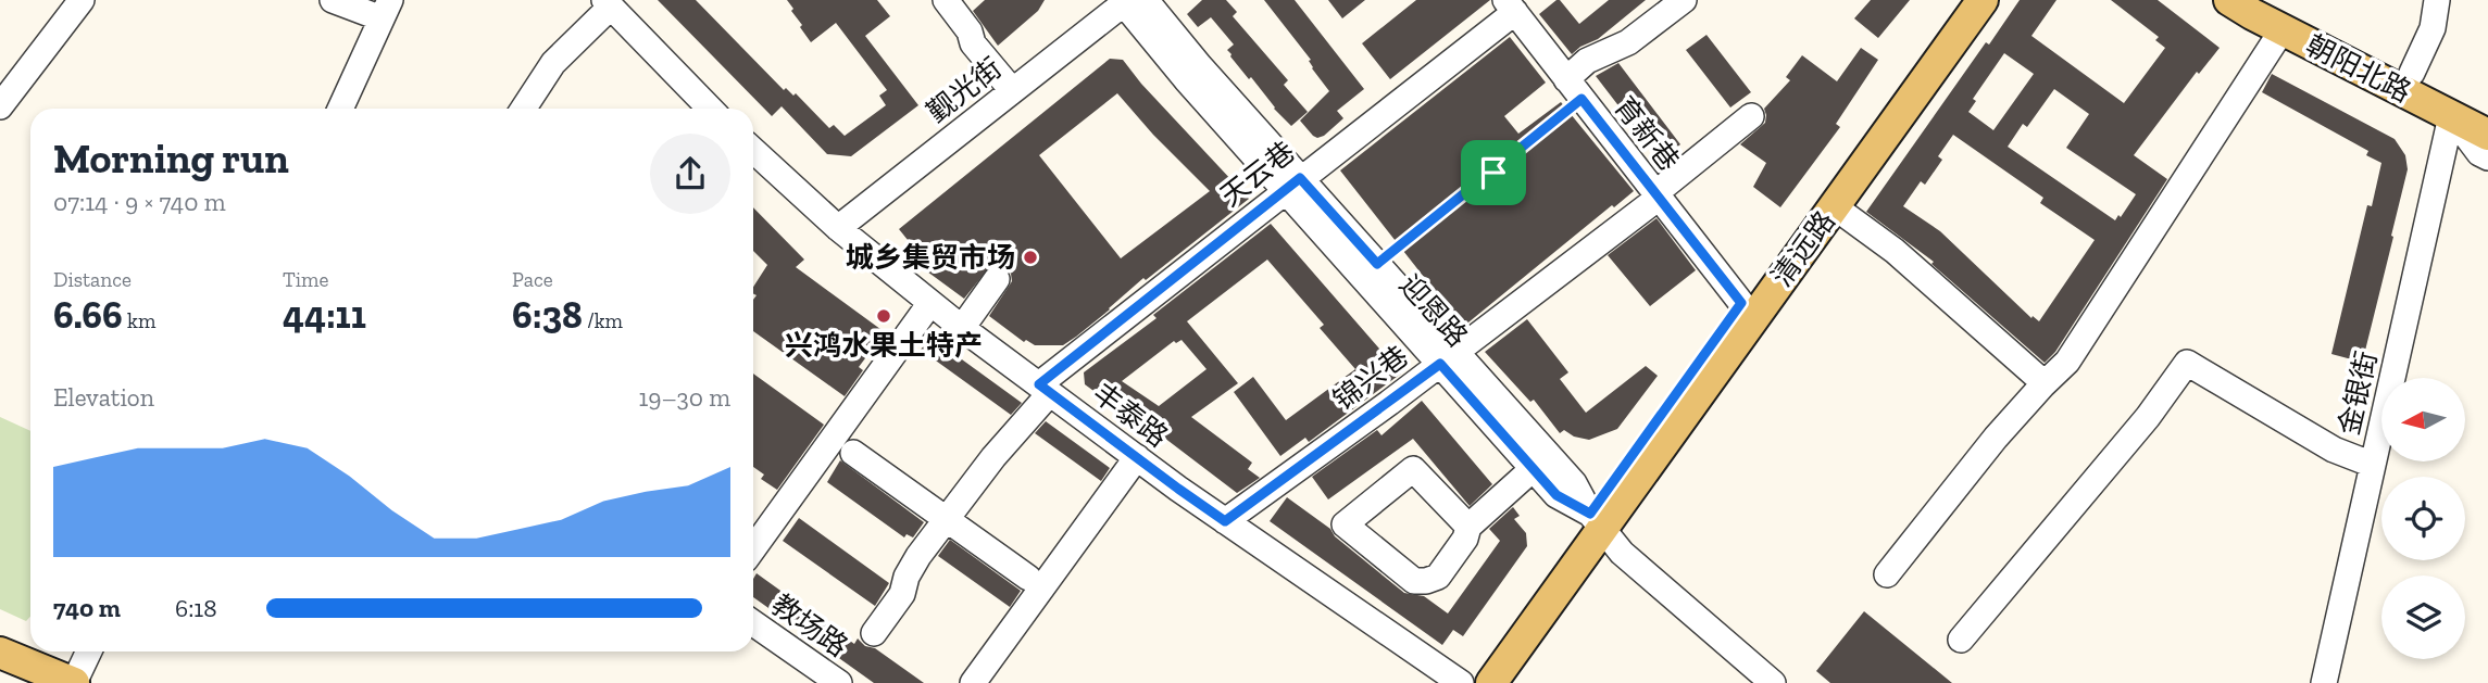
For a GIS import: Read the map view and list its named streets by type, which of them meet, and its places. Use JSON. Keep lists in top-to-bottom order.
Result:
{
  "streets": {
    "main road": ["朝阳北路", "清远路"],
    "street": [
      "觐光街",
      "育新巷",
      "天云巷",
      "迎恩路",
      "锦兴巷",
      "金银街",
      "丰泰路",
      "教场路"
    ]
  },
  "crossings": [
    ["朝阳北路", "金银街"],
    ["觐光街", "迎恩路"],
    ["觐光街", "丰泰路"],
    ["育新巷", "天云巷"],
    ["育新巷", "清远路"],
    ["育新巷", "锦兴巷"],
    ["天云巷", "迎恩路"],
    ["天云巷", "丰泰路"],
    ["清远路", "迎恩路"],
    ["迎恩路", "锦兴巷"],
    ["锦兴巷", "丰泰路"]
  ],
  "places": ["城乡集贸市场", "兴鸿水果土特产"],
  "north": "left",
  "page": {
    "heading": ["Morning run", "07:14 · 9 × 740 m"],
    "stats": [
      ["Distance", "6.66 km"],
      ["Time", "44:11"],
      ["Pace", "6:38 /km"]
    ],
    "chart": ["Elevation", "19–30 m"],
    "list": [
      {
        "name": "740 m",
        "note": "6:18"
      }
    ]
  }
}
